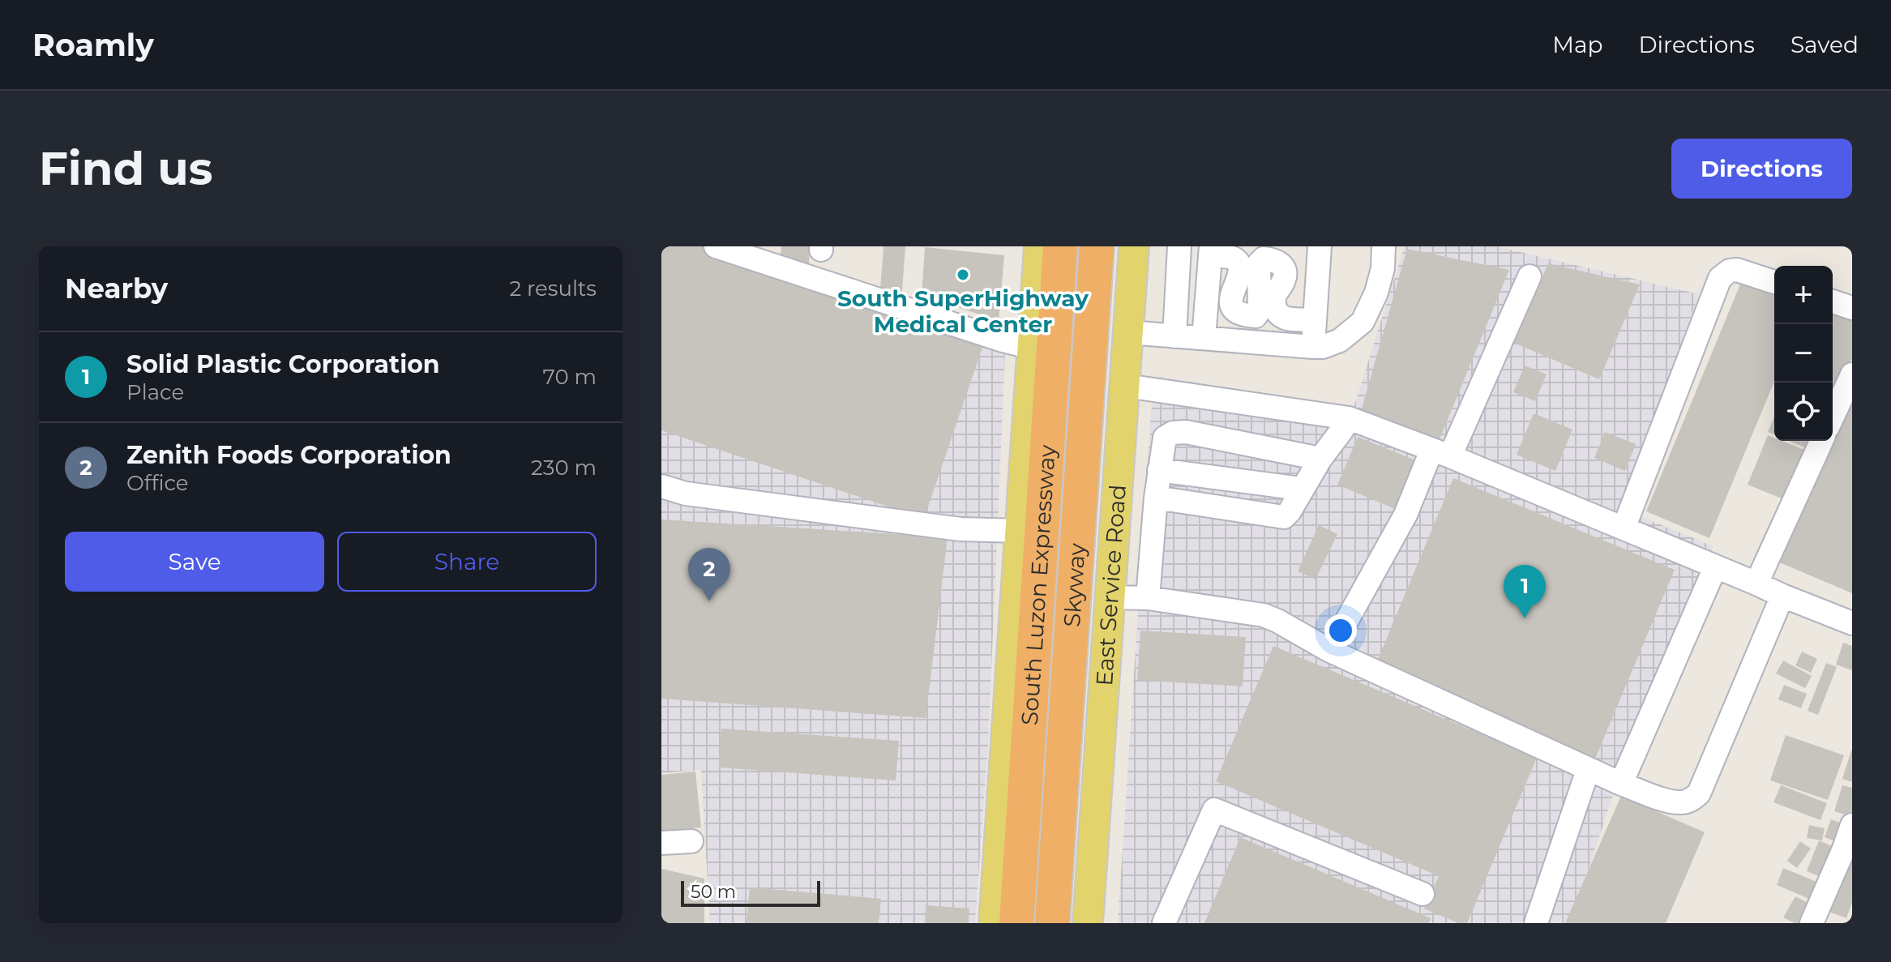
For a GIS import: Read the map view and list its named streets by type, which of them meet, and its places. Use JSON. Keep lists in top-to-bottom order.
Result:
{
  "streets": {
    "highway": ["South Luzon Expressway", "Skyway"],
    "main road": ["East Service Road"]
  },
  "places": ["South SuperHighway Medical Center"],
  "scale_bar": "50 m",
  "page": {
    "header": "Roamly",
    "nav": ["Map", "Directions", "Saved"],
    "buttons": [
      "Directions",
      ["Save", "Share"]
    ],
    "title": "Find us",
    "heading": ["Nearby", "2 results"],
    "map_buttons": ["+", "−"],
    "list": [
      {
        "mark": "1",
        "name": "Solid Plastic Corporation",
        "note": "Place",
        "value": "70 m"
      },
      {
        "mark": "2",
        "name": "Zenith Foods Corporation",
        "note": "Office",
        "value": "230 m"
      }
    ],
    "pins": ["2", "1"],
    "scale": "50 m"
  }
}
